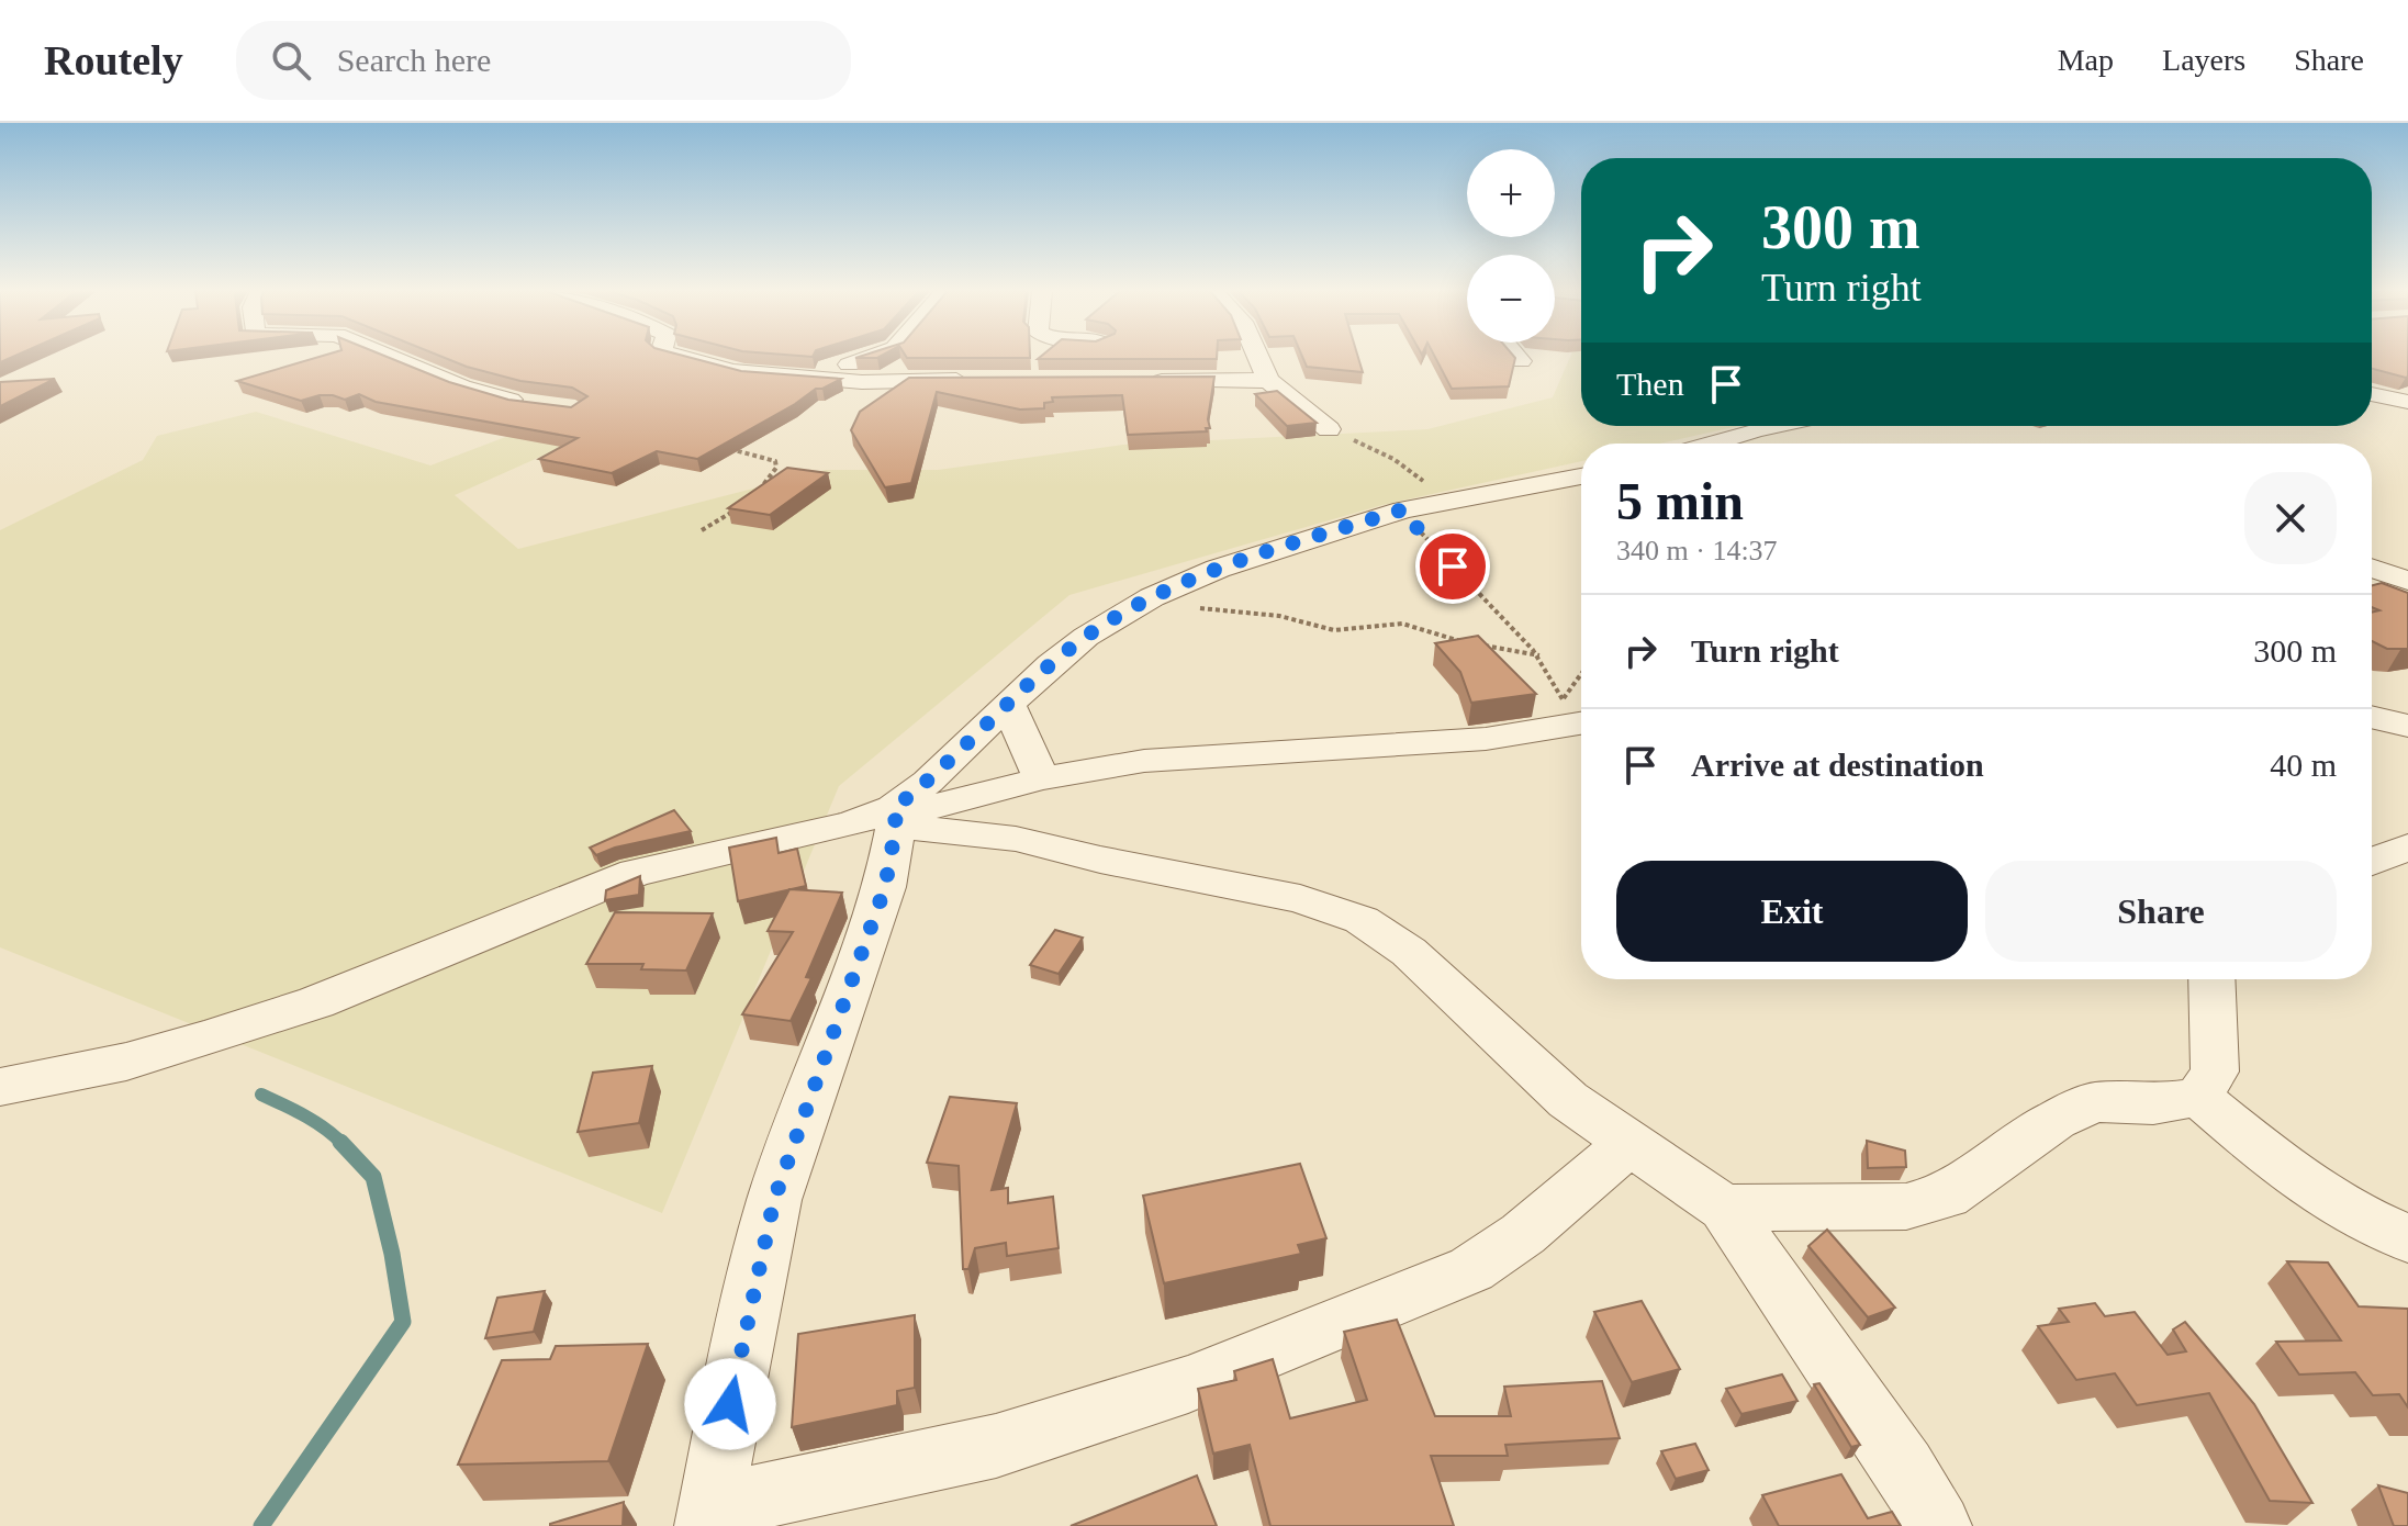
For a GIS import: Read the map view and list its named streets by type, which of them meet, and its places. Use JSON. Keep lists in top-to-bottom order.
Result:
{
  "page": {
    "header": "Routely",
    "search": "Search here",
    "nav": ["Map", "Layers", "Share"],
    "map_buttons": ["+", "−"],
    "turn": ["300 m", "Turn right"],
    "then": "Then",
    "heading": ["5 min", "340 m · 14:37"],
    "list": [
      {
        "name": "Turn right",
        "value": "300 m"
      },
      {
        "name": "Arrive at destination",
        "value": "40 m"
      }
    ],
    "buttons": ["Exit", "Share"]
  }
}
